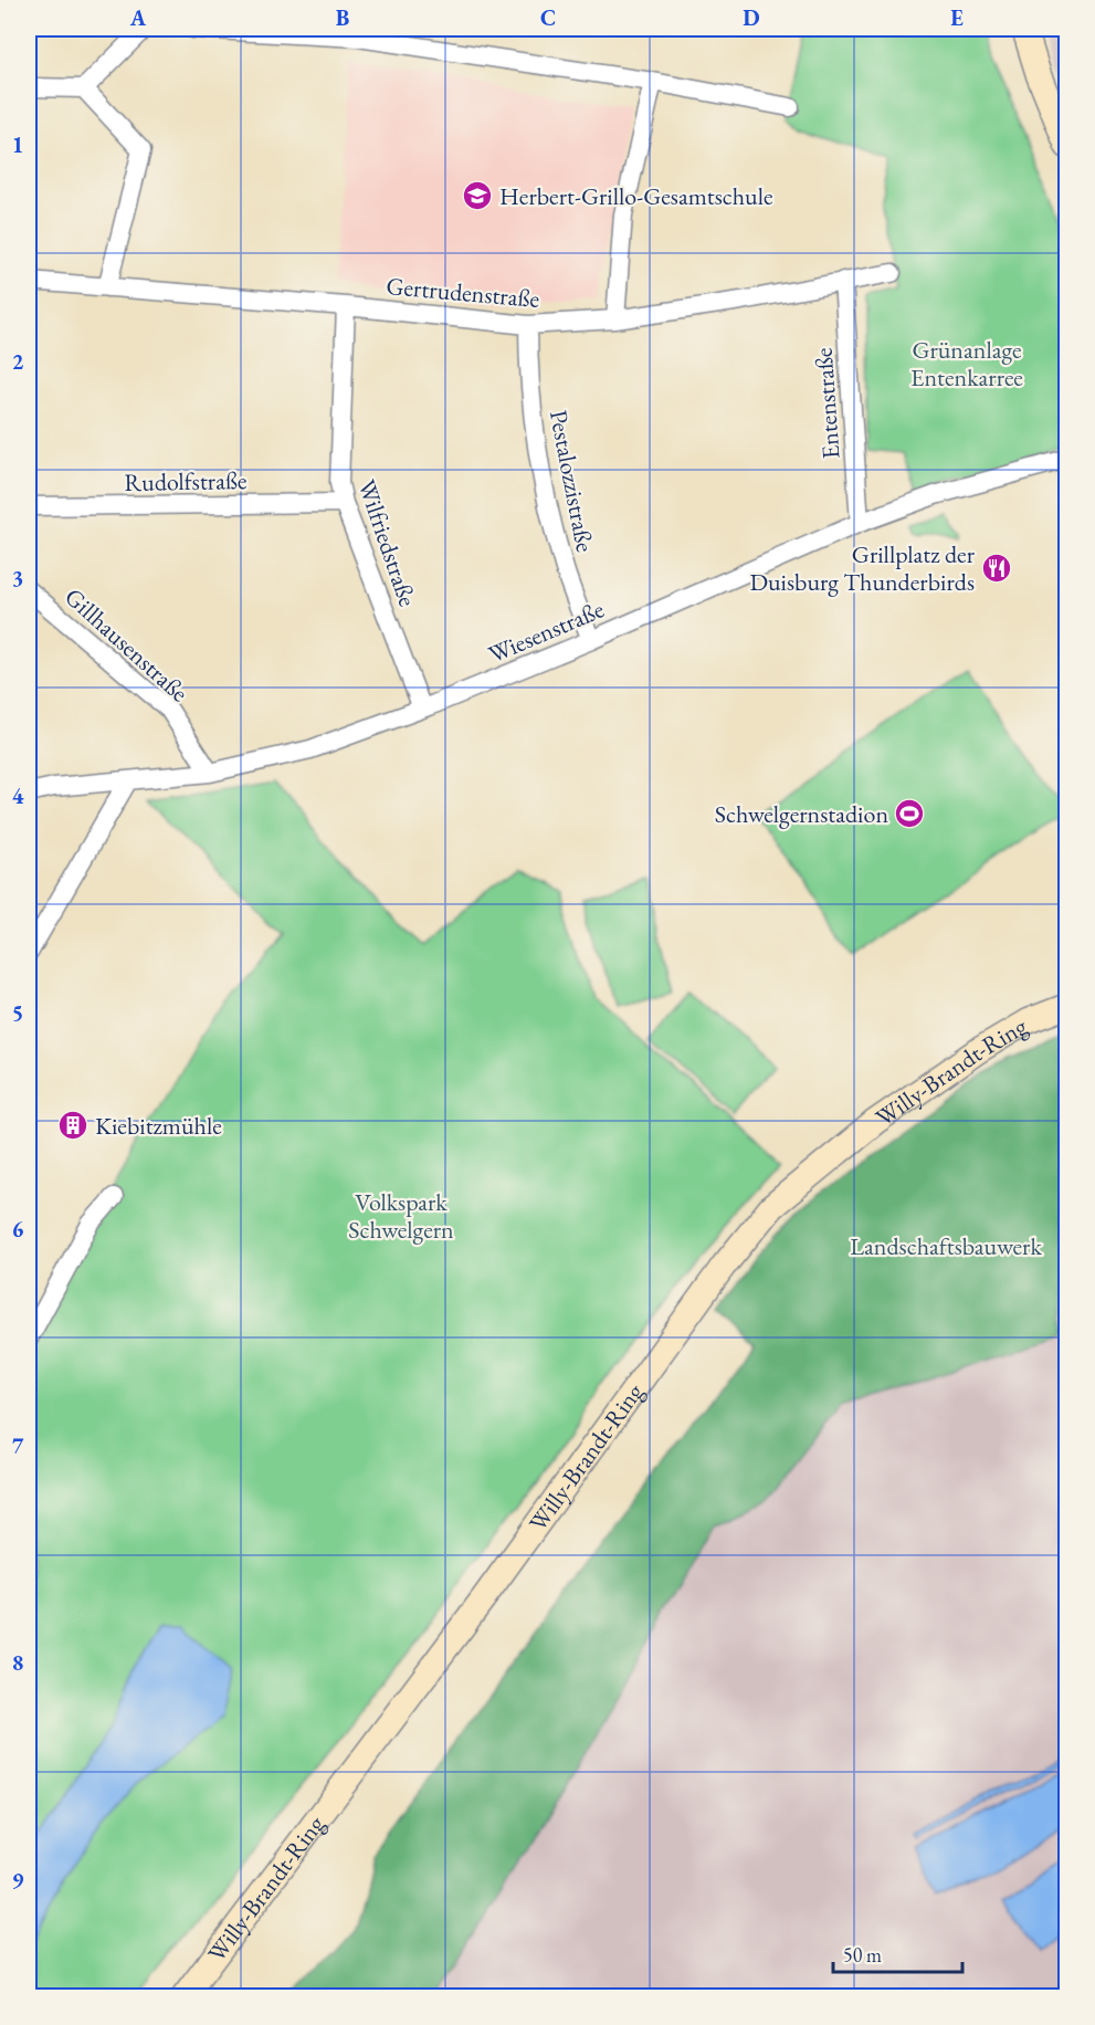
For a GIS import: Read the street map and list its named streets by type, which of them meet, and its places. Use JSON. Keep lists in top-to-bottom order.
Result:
{
  "streets": {
    "main road": ["Willy-Brandt-Ring"],
    "street": [
      "Gertrudenstraße",
      "Entenstraße",
      "Rudolfstraße",
      "Pestalozzistraße",
      "Wilfriedstraße",
      "Wiesenstraße",
      "Gillhausenstraße"
    ]
  },
  "crossings": [
    ["Gertrudenstraße", "Entenstraße"],
    ["Gertrudenstraße", "Pestalozzistraße"],
    ["Gertrudenstraße", "Wilfriedstraße"],
    ["Entenstraße", "Wiesenstraße"],
    ["Rudolfstraße", "Wilfriedstraße"],
    ["Pestalozzistraße", "Wiesenstraße"],
    ["Wilfriedstraße", "Wiesenstraße"],
    ["Wiesenstraße", "Gillhausenstraße"]
  ],
  "parks": ["Grünanlage Entenkarree", "Volkspark Schwelgern", "Landschaftsbauwerk"],
  "places": {
    "school or university": ["Herbert-Grillo-Gesamtschule"],
    "restaurant": ["Grillplatz der Duisburg Thunderbirds"],
    "sports": ["Schwelgernstadion"],
    "building": ["Kiebitzmühle"]
  },
  "scale_bar": "50 m",
  "grid": {
    "columns": [
      "A",
      "B",
      "C",
      "D",
      "E"
    ],
    "rows": [
      "1",
      "2",
      "3",
      "4",
      "5",
      "6",
      "7",
      "8",
      "9"
    ]
  }
}
